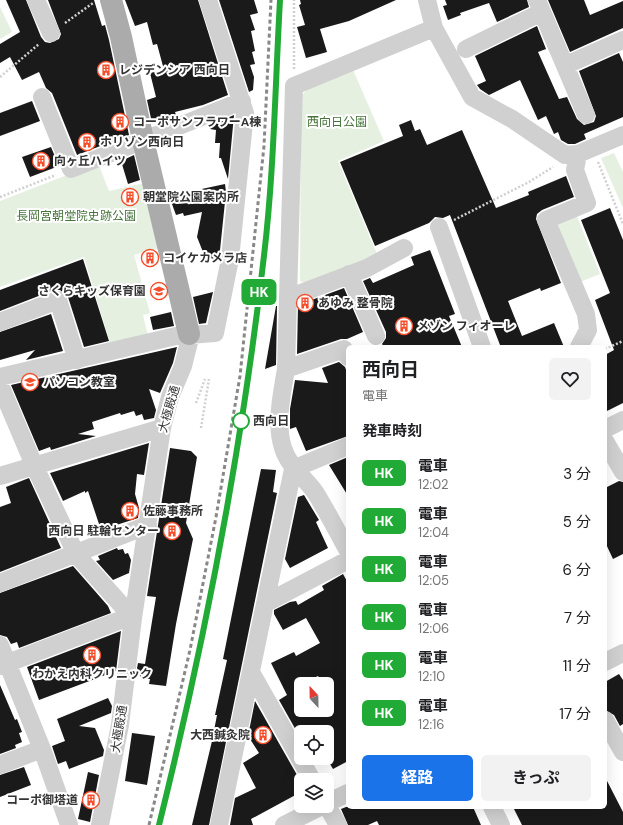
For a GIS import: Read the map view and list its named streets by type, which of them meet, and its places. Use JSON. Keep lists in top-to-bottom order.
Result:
{
  "streets": {
    "main road": ["大極殿通"]
  },
  "parks": ["西向日公園", "長岡宮朝堂院史跡公園"],
  "places": {
    "building": [
      "レジデンシア 西向日",
      "コーポサンフラワーA棟",
      "ホリゾン西向日",
      "向ヶ丘ハイツ",
      "朝堂院公園案内所",
      "コイケカメラ店",
      "あゆみ 整骨院",
      "メゾン フィオーレ",
      "佐藤事務所",
      "西向日 駐輪センター",
      "わかえ内科クリニック",
      "大西鍼灸院",
      "コーポ御塔道"
    ],
    "school or university": ["さくらキッズ保育園", "パソコン教室"],
    "other": ["西向日"]
  },
  "north": "top",
  "page": {
    "on_map": "HK",
    "heading": [
      ["西向日", "電車"],
      "発車時刻"
    ],
    "list": [
      {
        "mark": "HK",
        "name": "電車",
        "note": "12:02",
        "value": "3 分"
      },
      {
        "mark": "HK",
        "name": "電車",
        "note": "12:04",
        "value": "5 分"
      },
      {
        "mark": "HK",
        "name": "電車",
        "note": "12:05",
        "value": "6 分"
      },
      {
        "mark": "HK",
        "name": "電車",
        "note": "12:06",
        "value": "7 分"
      },
      {
        "mark": "HK",
        "name": "電車",
        "note": "12:10",
        "value": "11 分"
      },
      {
        "mark": "HK",
        "name": "電車",
        "note": "12:16",
        "value": "17 分"
      }
    ],
    "buttons": ["経路", "きっぷ"]
  }
}
